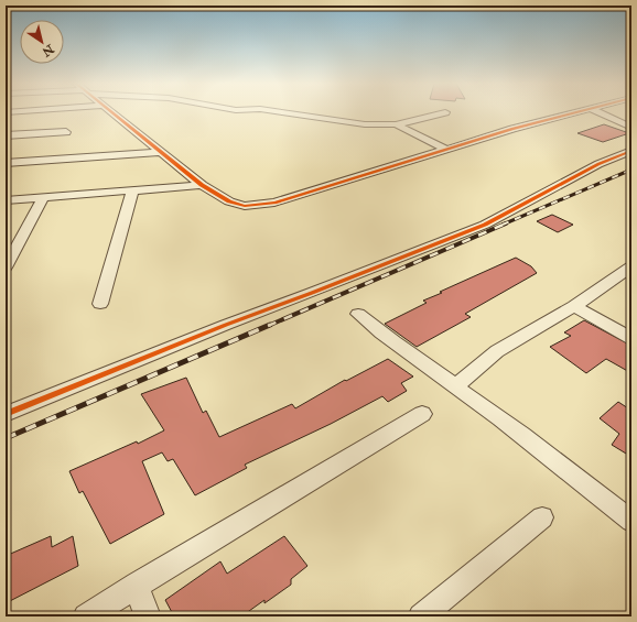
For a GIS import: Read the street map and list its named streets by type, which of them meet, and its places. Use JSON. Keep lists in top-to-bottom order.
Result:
{
  "north": "bottom right"
}
